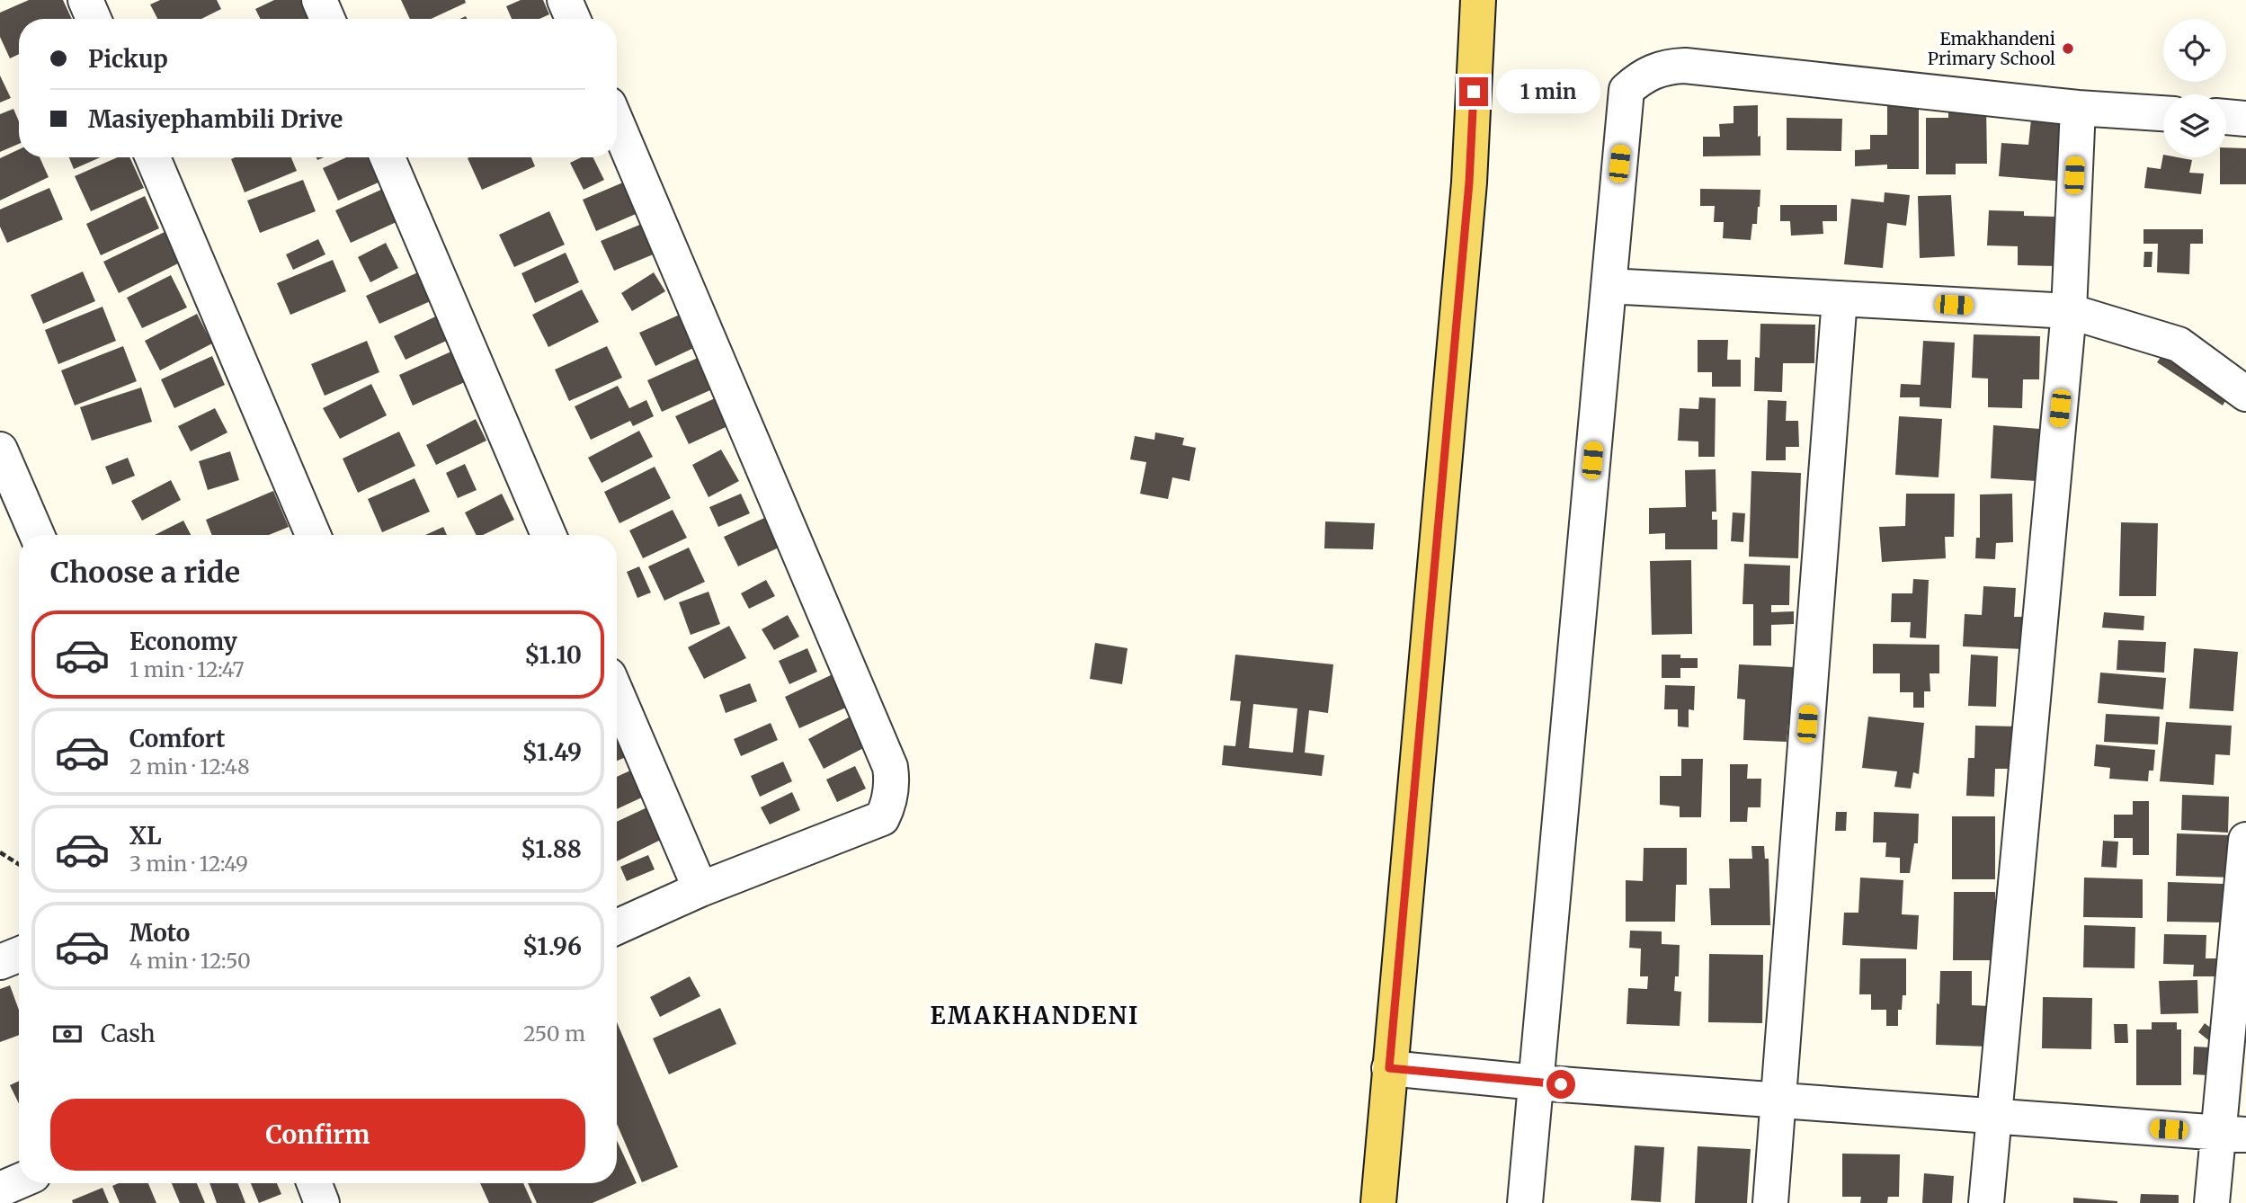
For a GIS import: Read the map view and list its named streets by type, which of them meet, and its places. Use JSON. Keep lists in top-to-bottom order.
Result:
{
  "districts": ["EMAKHANDENI"],
  "places": ["Emakhandeni Primary School"],
  "page": {
    "banner": ["Pickup", "Masiyephambili Drive"],
    "bubble": "1 min",
    "heading": "Choose a ride",
    "list": [
      {
        "name": "Economy",
        "note": "1 min · 12:47",
        "value": "$1.10"
      },
      {
        "name": "Comfort",
        "note": "2 min · 12:48",
        "value": "$1.49"
      },
      {
        "name": "XL",
        "note": "3 min · 12:49",
        "value": "$1.88"
      },
      {
        "name": "Moto",
        "note": "4 min · 12:50",
        "value": "$1.96"
      }
    ],
    "pay": ["Cash", "250 m"],
    "buttons": "Confirm"
  }
}
